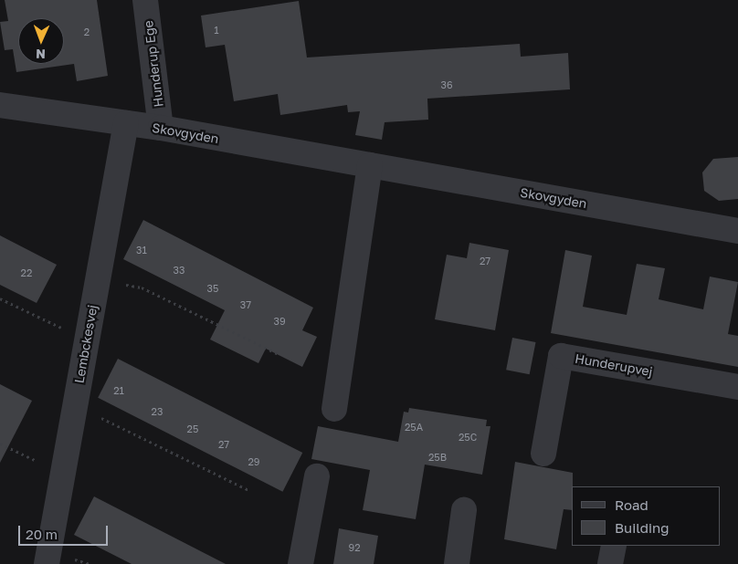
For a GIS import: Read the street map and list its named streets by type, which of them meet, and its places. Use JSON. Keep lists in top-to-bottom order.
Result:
{
  "streets": {
    "street": [
      "Hunderup Ege",
      "Skovgyden",
      "Lembckesvej",
      "Hunderupvej"
    ]
  },
  "crossings": [
    ["Hunderup Ege", "Skovgyden"],
    ["Skovgyden", "Lembckesvej"]
  ],
  "house_numbers": [
    "1",
    "2",
    "36",
    "31",
    "27",
    "33",
    "22",
    "35",
    "37",
    "39",
    "21",
    "23",
    "25A",
    "25",
    "25C",
    "27",
    "25B",
    "29",
    "92"
  ],
  "legend": ["Road", "Building"],
  "scale_bar": "20 m",
  "north": "bottom"
}
